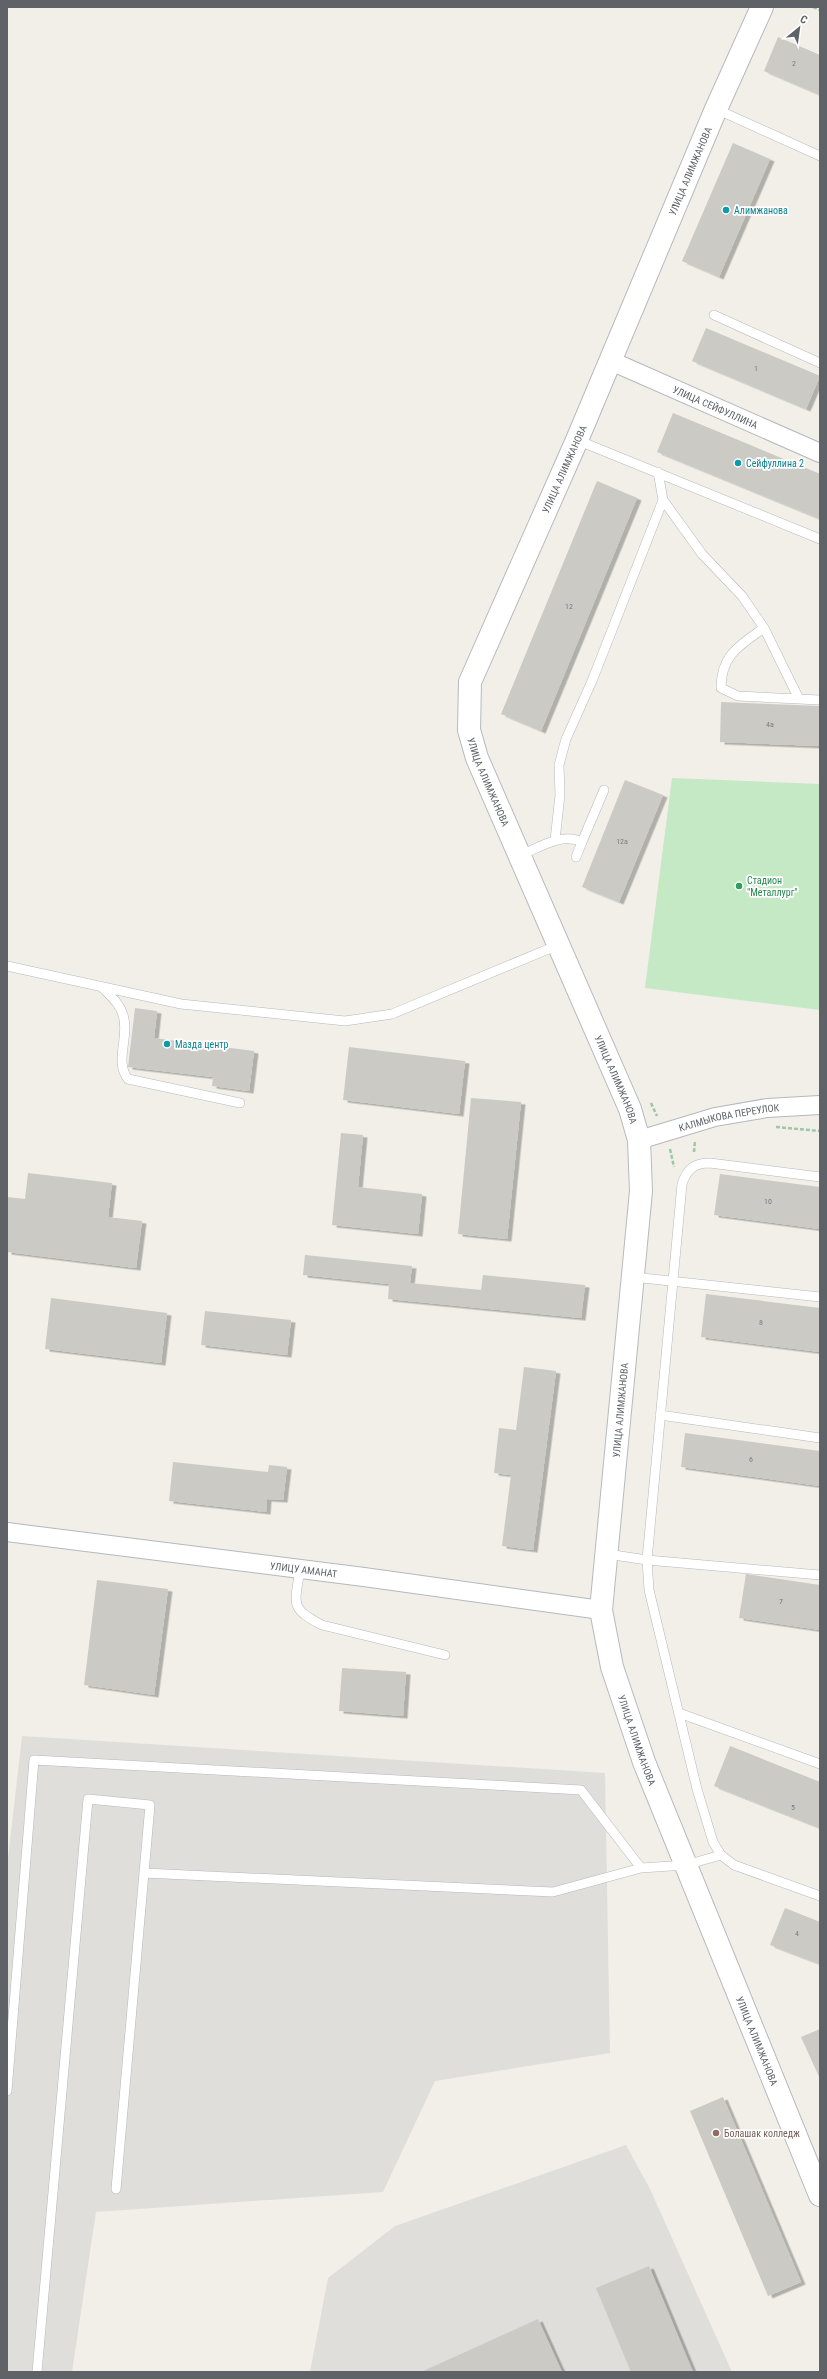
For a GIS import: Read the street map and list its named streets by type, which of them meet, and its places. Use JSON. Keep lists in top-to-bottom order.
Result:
{
  "streets": {
    "street": [
      "УЛИЦА АЛИМЖАНОВА",
      "УЛИЦА СЕЙФУЛЛИНА",
      "КАЛМЫКОВА ПЕРЕУЛОК",
      "УЛИЦУ АМАНАТ"
    ]
  },
  "crossings": [
    ["УЛИЦА АЛИМЖАНОВА", "УЛИЦА СЕЙФУЛЛИНА"],
    ["УЛИЦА АЛИМЖАНОВА", "КАЛМЫКОВА ПЕРЕУЛОК"],
    ["УЛИЦА АЛИМЖАНОВА", "УЛИЦУ АМАНАТ"]
  ],
  "places": [
    "Алимжанова",
    "Сейфуллина 2",
    "Стадион \"Металлург\"",
    "Мазда центр",
    "Болашак колледж"
  ],
  "house_numbers": [
    "2",
    "1",
    "12",
    "4а",
    "12а",
    "10",
    "8",
    "6",
    "7",
    "5",
    "4"
  ],
  "north": "top right"
}
